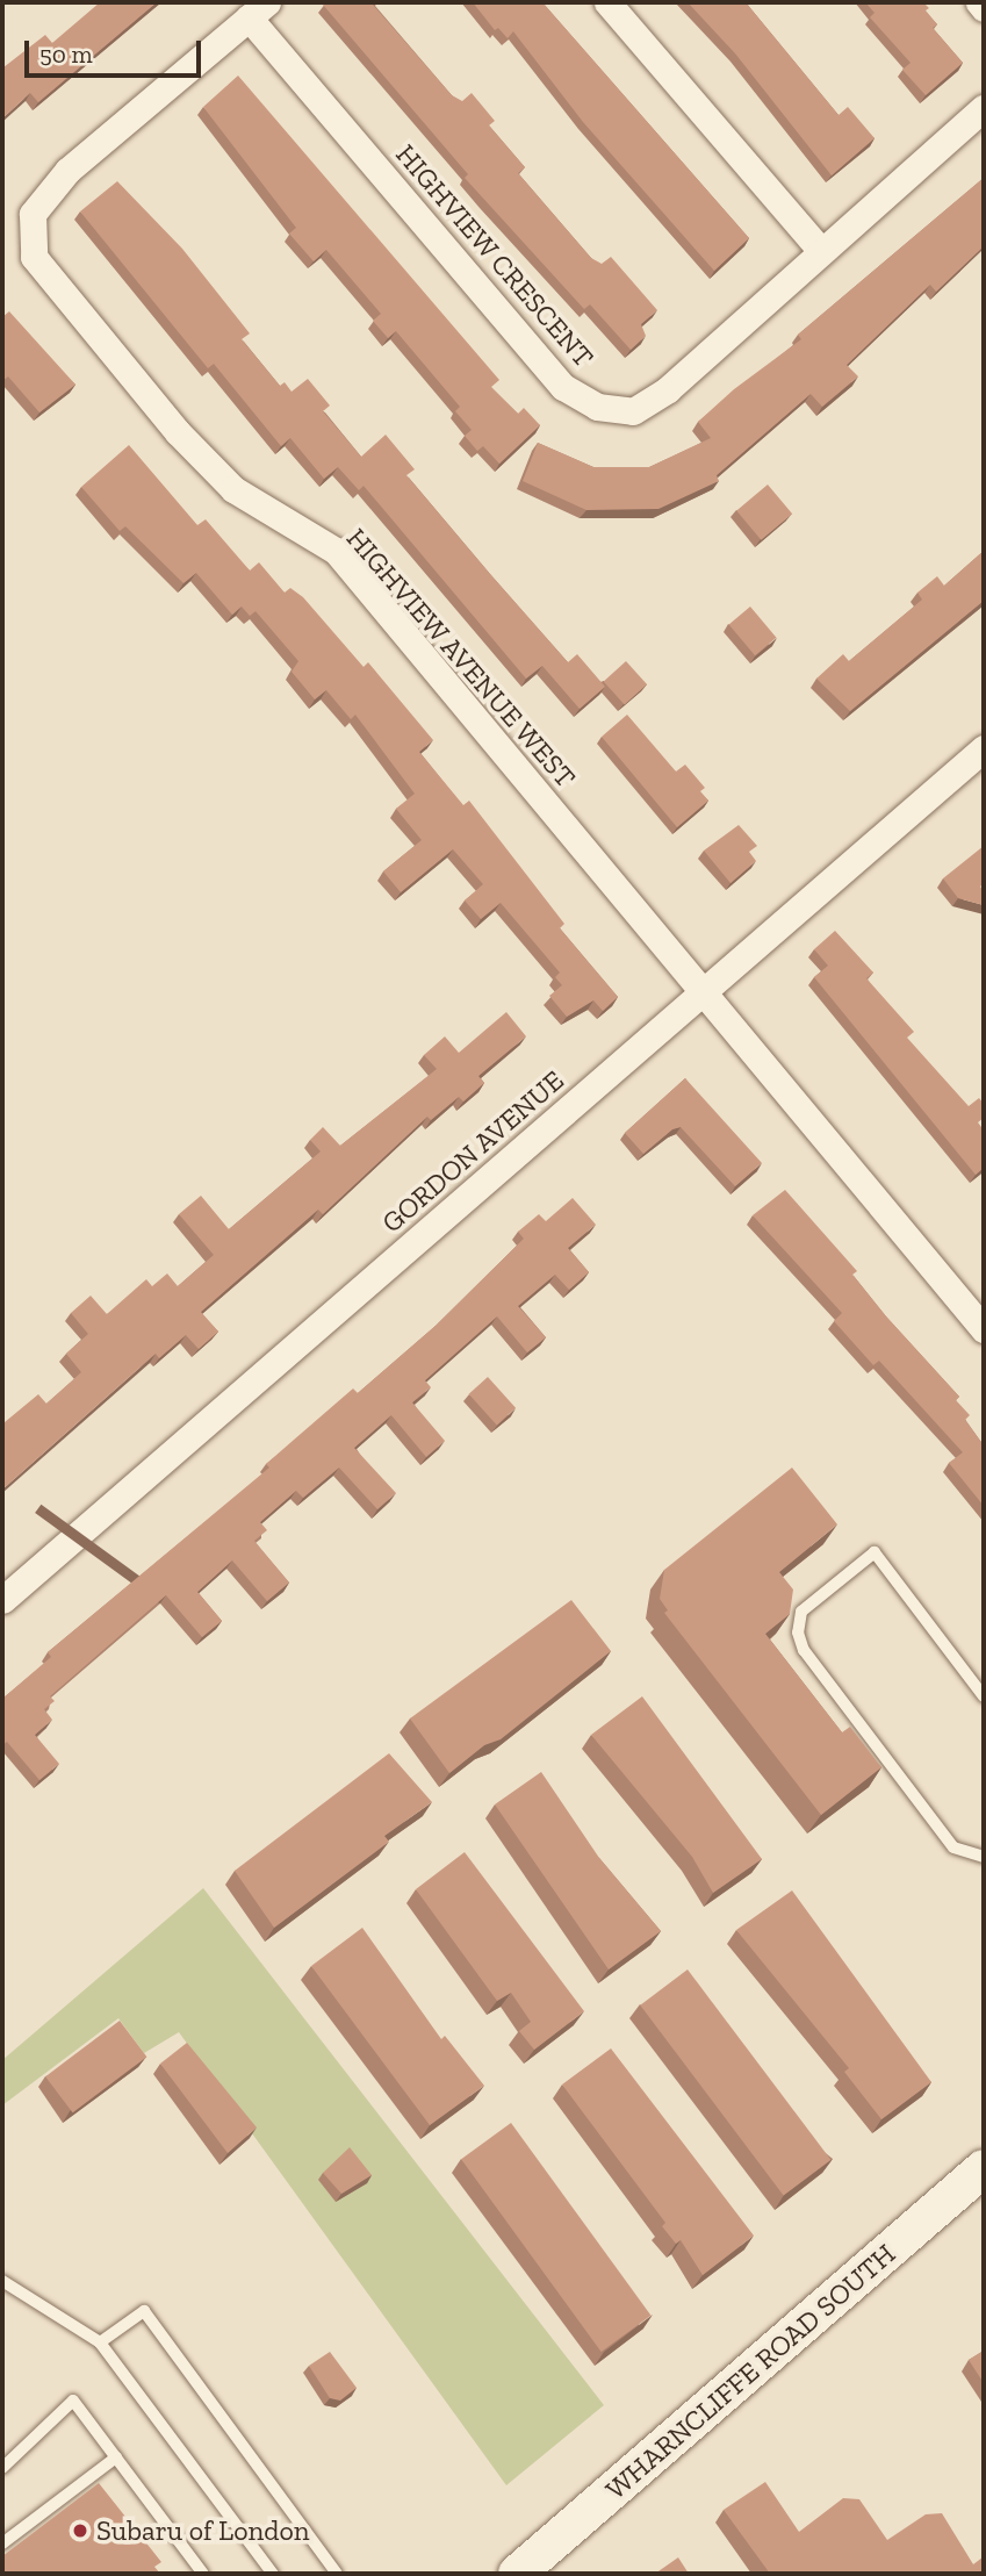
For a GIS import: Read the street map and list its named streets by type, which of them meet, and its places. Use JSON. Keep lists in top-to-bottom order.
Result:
{
  "streets": {
    "main road": ["WHARNCLIFFE ROAD SOUTH"],
    "street": ["HIGHVIEW CRESCENT", "HIGHVIEW AVENUE WEST", "GORDON AVENUE"]
  },
  "crossings": [
    ["HIGHVIEW CRESCENT", "HIGHVIEW AVENUE WEST"],
    ["HIGHVIEW AVENUE WEST", "GORDON AVENUE"]
  ],
  "places": ["Subaru of London"],
  "scale_bar": "50 m"
}
